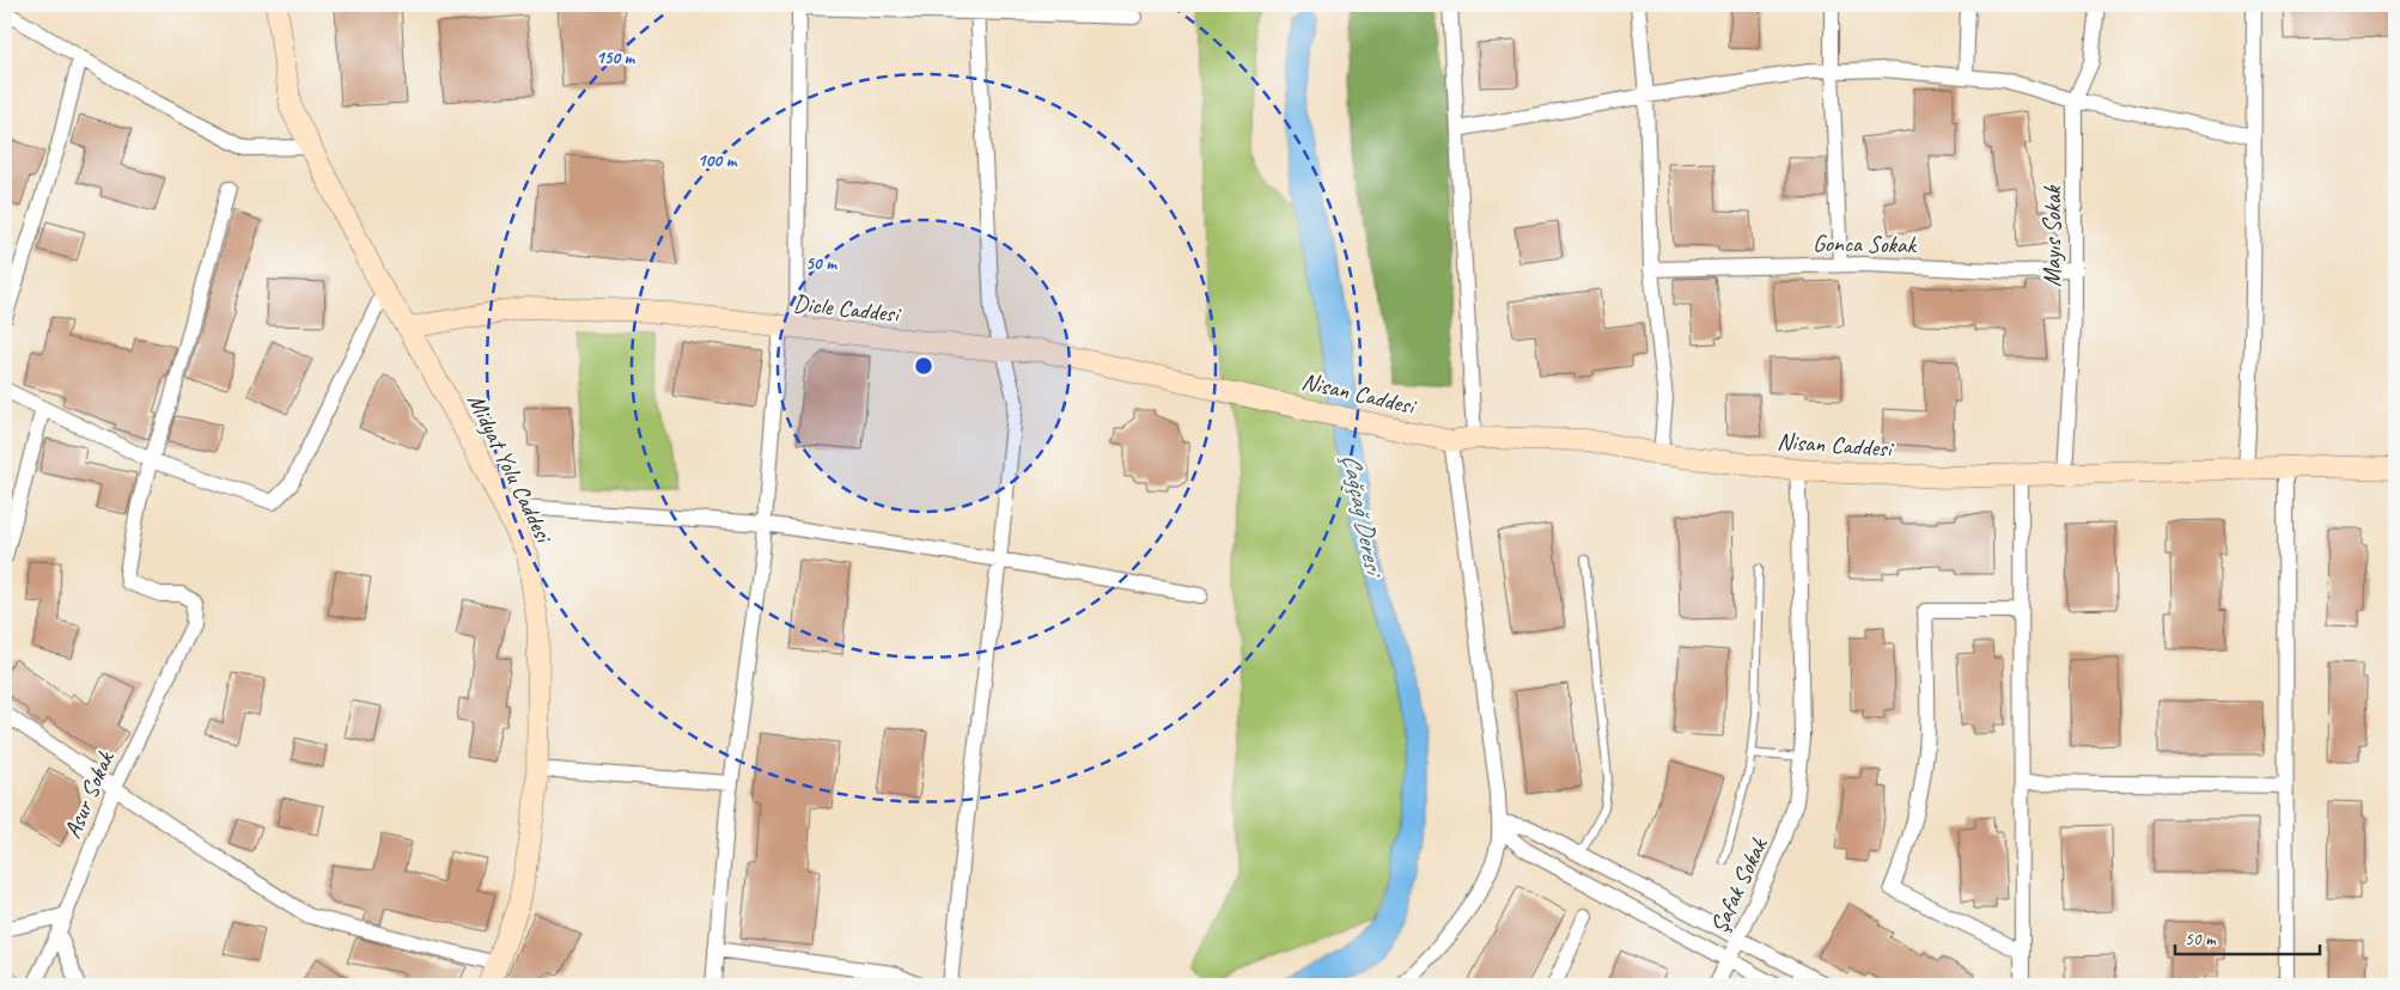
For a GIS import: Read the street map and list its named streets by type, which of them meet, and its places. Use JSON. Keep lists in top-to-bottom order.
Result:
{
  "streets": {
    "street": [
      "Mayıs Sokak",
      "Gonca Sokak",
      "Dicle Caddesi",
      "Nisan Caddesi",
      "Midyat Yolu Caddesi",
      "Asur Sokak",
      "Şafak Sokak"
    ]
  },
  "crossings": [
    ["Mayıs Sokak", "Gonca Sokak"],
    ["Mayıs Sokak", "Nisan Caddesi"],
    ["Dicle Caddesi", "Nisan Caddesi"],
    ["Dicle Caddesi", "Midyat Yolu Caddesi"],
    ["Nisan Caddesi", "Şafak Sokak"]
  ],
  "water": ["Çağçağ Deresi"],
  "scale_bar": "50 m",
  "rings": ["150 m", "100 m", "50 m"]
}
